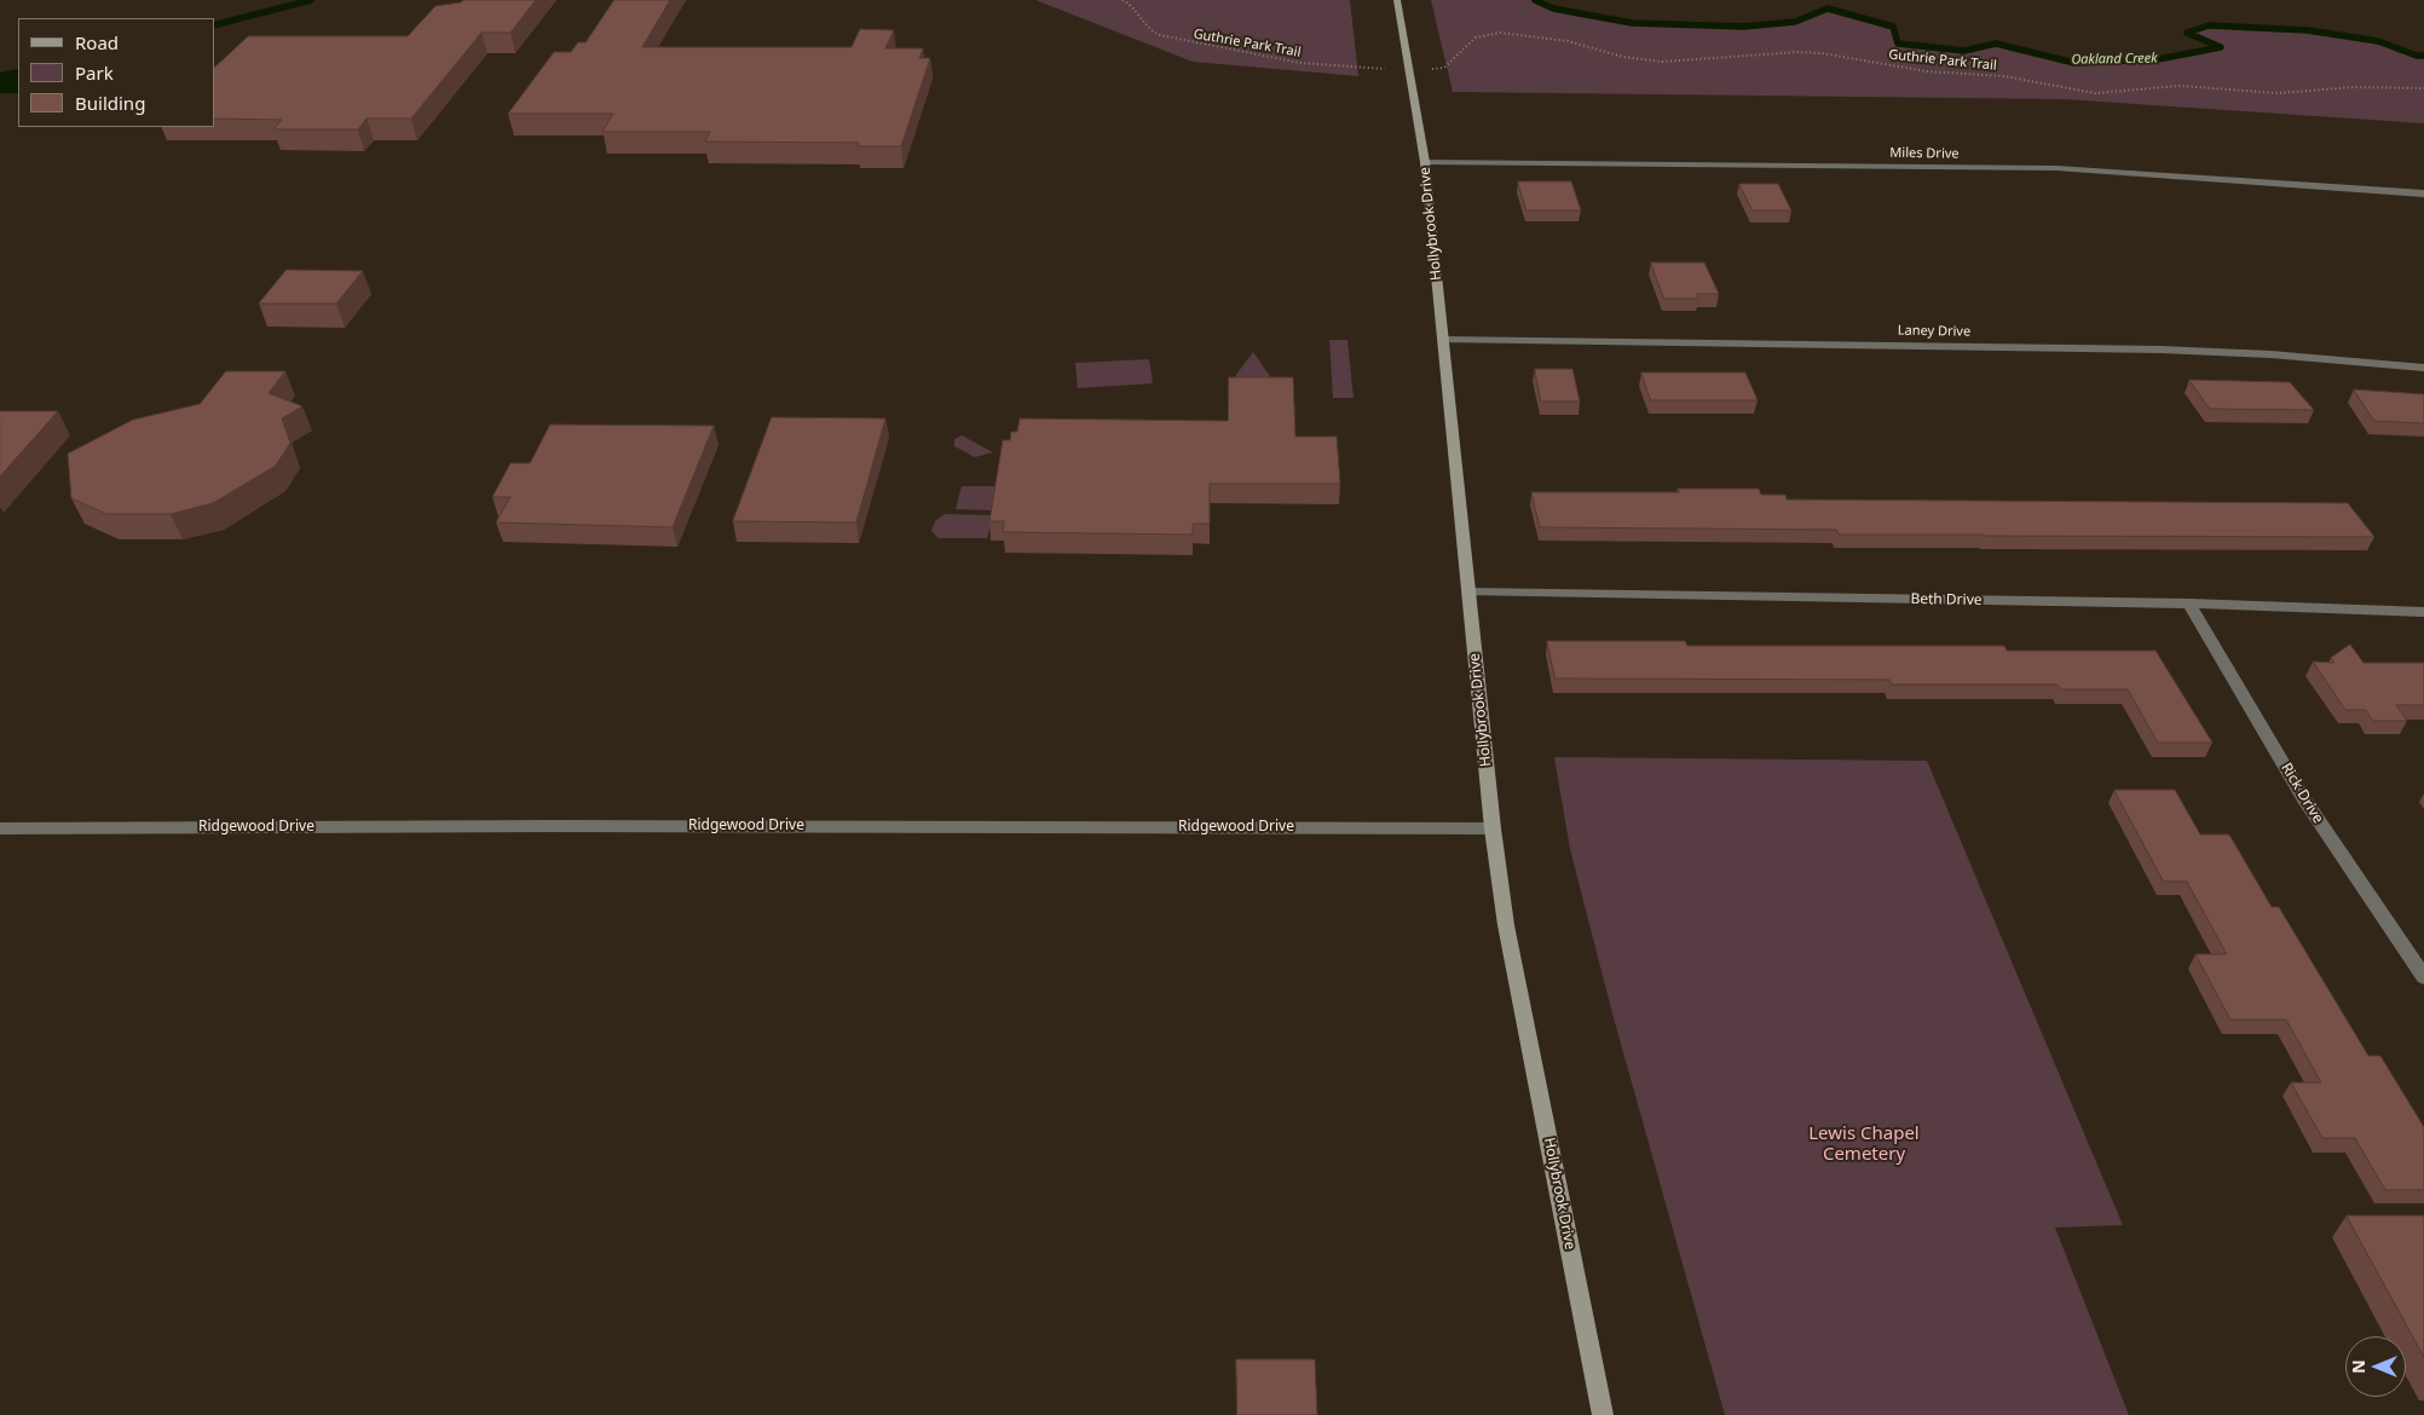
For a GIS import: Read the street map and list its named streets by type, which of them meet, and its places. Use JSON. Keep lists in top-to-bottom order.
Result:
{
  "streets": {
    "main road": ["Hollybrook Drive"],
    "street": [
      "Miles Drive",
      "Laney Drive",
      "Beth Drive",
      "Rick Drive",
      "Ridgewood Drive"
    ],
    "path": ["Guthrie Park Trail"]
  },
  "crossings": [
    ["Miles Drive", "Hollybrook Drive"],
    ["Hollybrook Drive", "Laney Drive"],
    ["Hollybrook Drive", "Beth Drive"],
    ["Hollybrook Drive", "Ridgewood Drive"],
    ["Beth Drive", "Rick Drive"]
  ],
  "water": ["Oakland Creek"],
  "parks": ["Lewis Chapel Cemetery"],
  "legend": ["Road", "Park", "Building"],
  "north": "left"
}
